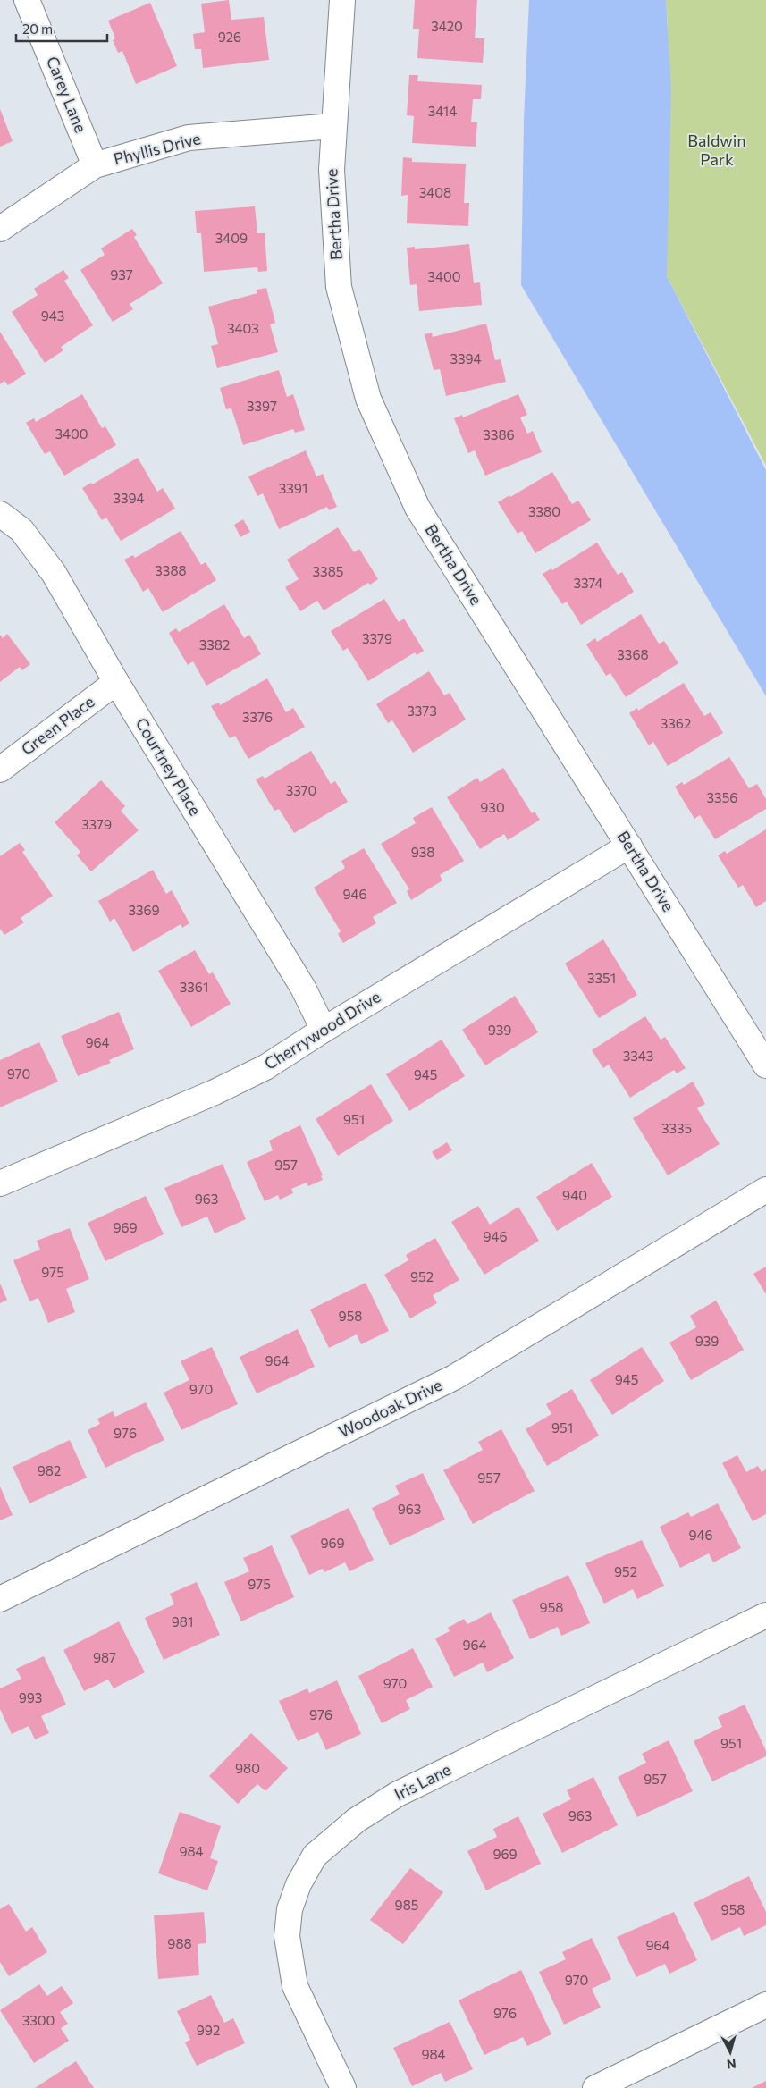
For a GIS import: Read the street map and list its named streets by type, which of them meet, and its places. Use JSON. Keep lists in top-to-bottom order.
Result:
{
  "streets": {
    "street": [
      "Carey Lane",
      "Phyllis Drive",
      "Bertha Drive",
      "Green Place",
      "Courtney Place",
      "Cherrywood Drive",
      "Woodoak Drive",
      "Iris Lane"
    ]
  },
  "crossings": [
    ["Carey Lane", "Phyllis Drive"],
    ["Phyllis Drive", "Bertha Drive"],
    ["Bertha Drive", "Cherrywood Drive"],
    ["Green Place", "Courtney Place"],
    ["Courtney Place", "Cherrywood Drive"]
  ],
  "parks": ["Baldwin Park"],
  "house_numbers": [
    "3420",
    "926",
    "3414",
    "3408",
    "3409",
    "937",
    "3400",
    "943",
    "3403",
    "3394",
    "3397",
    "3400",
    "3386",
    "3391",
    "3394",
    "3380",
    "3388",
    "3385",
    "3374",
    "3379",
    "3382",
    "3368",
    "3373",
    "3376",
    "3362",
    "3370",
    "3356",
    "930",
    "3379",
    "938",
    "946",
    "3369",
    "3351",
    "3361",
    "939",
    "964",
    "3343",
    "970",
    "945",
    "951",
    "3335",
    "957",
    "940",
    "963",
    "969",
    "946",
    "975",
    "952",
    "958",
    "939",
    "964",
    "945",
    "970",
    "951",
    "976",
    "982",
    "957",
    "963",
    "946",
    "969",
    "952",
    "975",
    "958",
    "981",
    "964",
    "987",
    "970",
    "993",
    "976",
    "951",
    "980",
    "957",
    "963",
    "984",
    "969",
    "985",
    "958",
    "988",
    "964",
    "970",
    "976",
    "3300",
    "992",
    "984"
  ],
  "scale_bar": "20 m",
  "north": "bottom"
}
